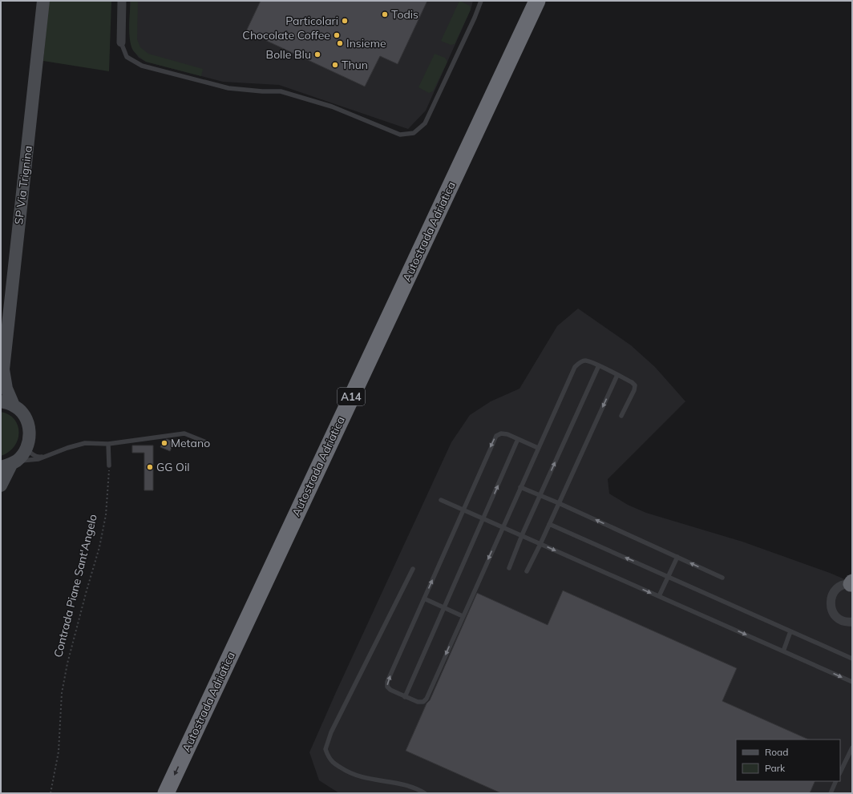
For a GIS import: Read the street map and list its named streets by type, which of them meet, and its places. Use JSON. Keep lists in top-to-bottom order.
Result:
{
  "streets": {
    "highway": ["Autostrada Adriatica", "A14"],
    "main road": ["SP Via Trignina"],
    "path": ["Contrada Piane Sant'Angelo"]
  },
  "places": [
    "Todis",
    "Particolari",
    "Chocolate Coffee",
    "Insieme",
    "Bolle Blu",
    "Thun",
    "Metano",
    "GG Oil"
  ],
  "legend": ["Road", "Park"]
}
